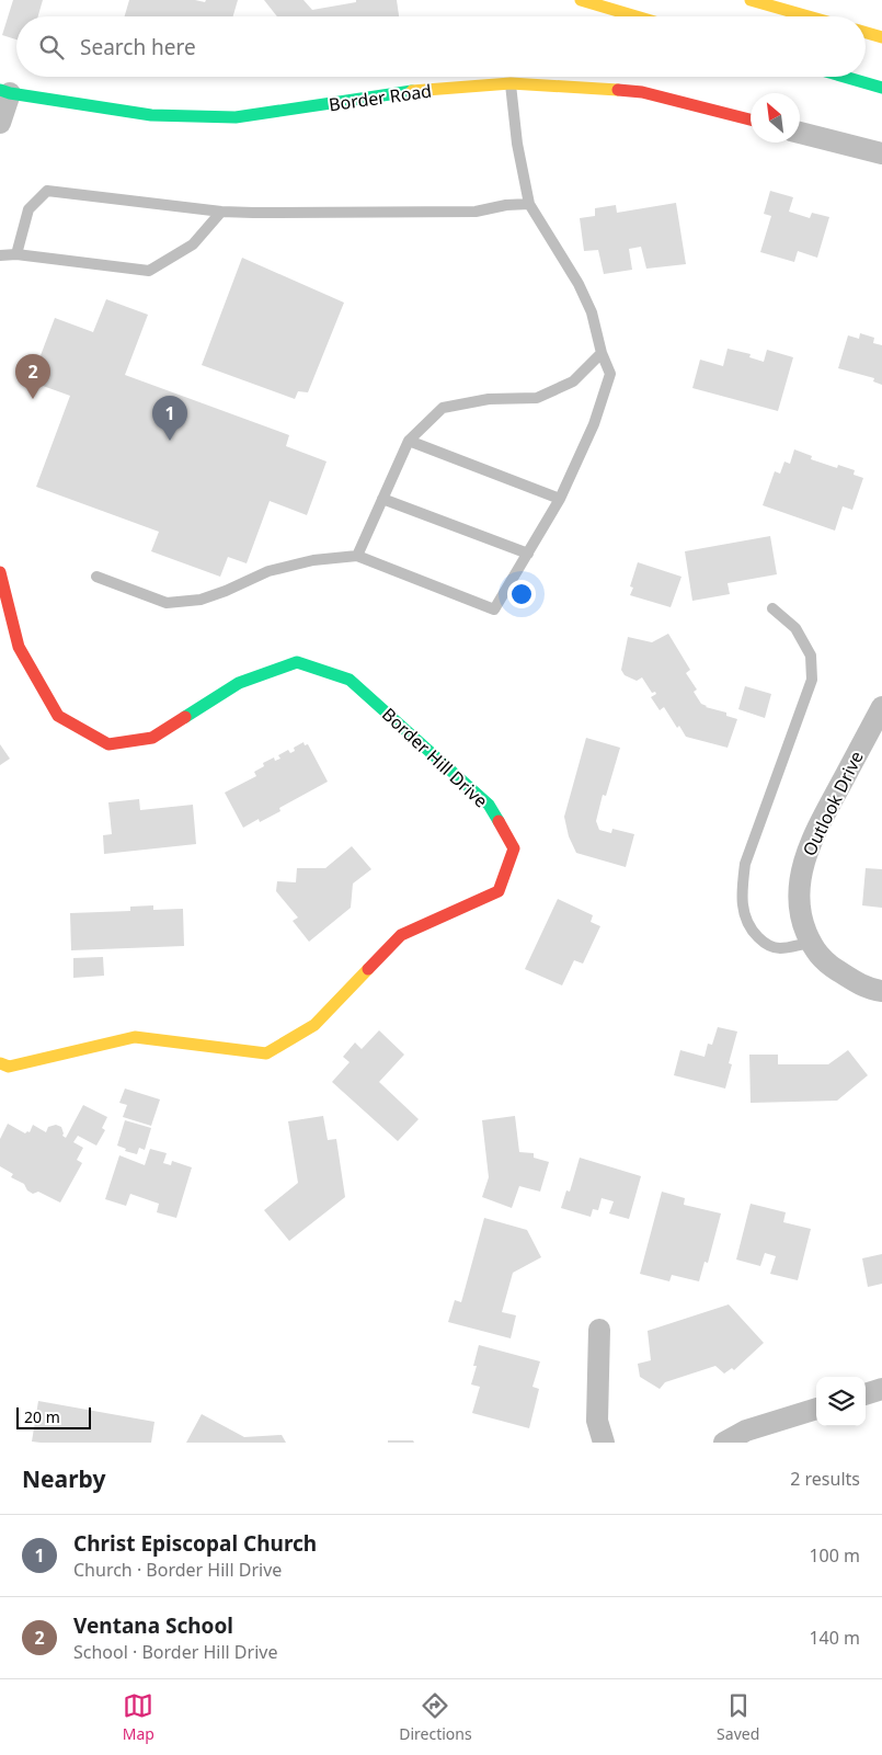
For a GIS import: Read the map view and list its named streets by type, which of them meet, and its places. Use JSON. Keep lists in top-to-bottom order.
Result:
{
  "streets": {
    "main road": ["Border Road", "Border Hill Drive"],
    "street": ["Outlook Drive"]
  },
  "scale_bar": "20 m",
  "north": "top left",
  "page": {
    "search": "Search here",
    "pins": ["2", "1"],
    "scale": "20 m",
    "heading": ["Nearby", "2 results"],
    "list": [
      {
        "mark": "1",
        "name": "Christ Episcopal Church",
        "note": "Church · Border Hill Drive",
        "value": "100 m"
      },
      {
        "mark": "2",
        "name": "Ventana School",
        "note": "School · Border Hill Drive",
        "value": "140 m"
      }
    ],
    "nav": ["Map", "Directions", "Saved"]
  }
}
